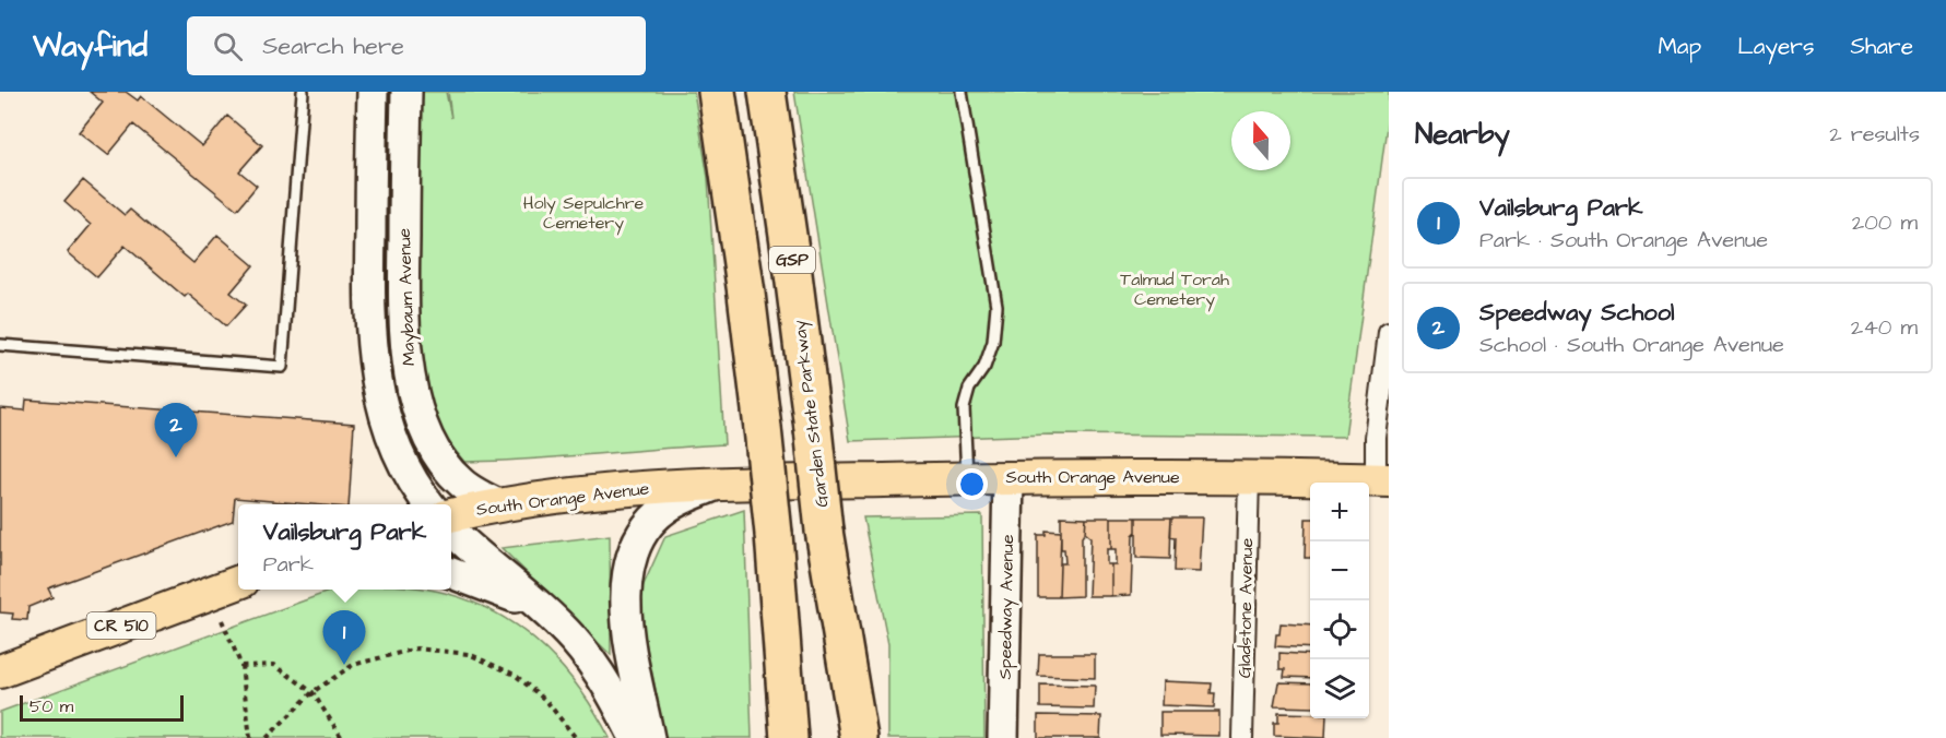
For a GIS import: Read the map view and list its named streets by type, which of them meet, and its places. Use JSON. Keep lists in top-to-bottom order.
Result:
{
  "streets": {
    "highway": ["GSP", "Garden State Parkway"],
    "main road": [
      "Maybaum Avenue",
      "South Orange Avenue",
      "Speedway Avenue",
      "CR 510"
    ],
    "street": ["Gladstone Avenue"]
  },
  "crossings": [
    ["Maybaum Avenue", "South Orange Avenue"],
    ["South Orange Avenue", "Speedway Avenue"],
    ["South Orange Avenue", "Gladstone Avenue"]
  ],
  "parks": ["Holy Sepulchre Cemetery", "Talmud Torah Cemetery"],
  "scale_bar": "50 m",
  "north": "top",
  "page": {
    "header": "Wayfind",
    "search": "Search here",
    "nav": ["Map", "Layers", "Share"],
    "heading": ["Nearby", "2 results"],
    "list": [
      {
        "mark": "1",
        "name": "Vailsburg Park",
        "note": "Park · South Orange Avenue",
        "value": "200 m"
      },
      {
        "mark": "2",
        "name": "Speedway School",
        "note": "School · South Orange Avenue",
        "value": "240 m"
      }
    ],
    "pins": ["2", "1"],
    "map_buttons": ["+", "−"],
    "popup": ["Vailsburg Park", "Park"],
    "scale": "50 m"
  }
}
